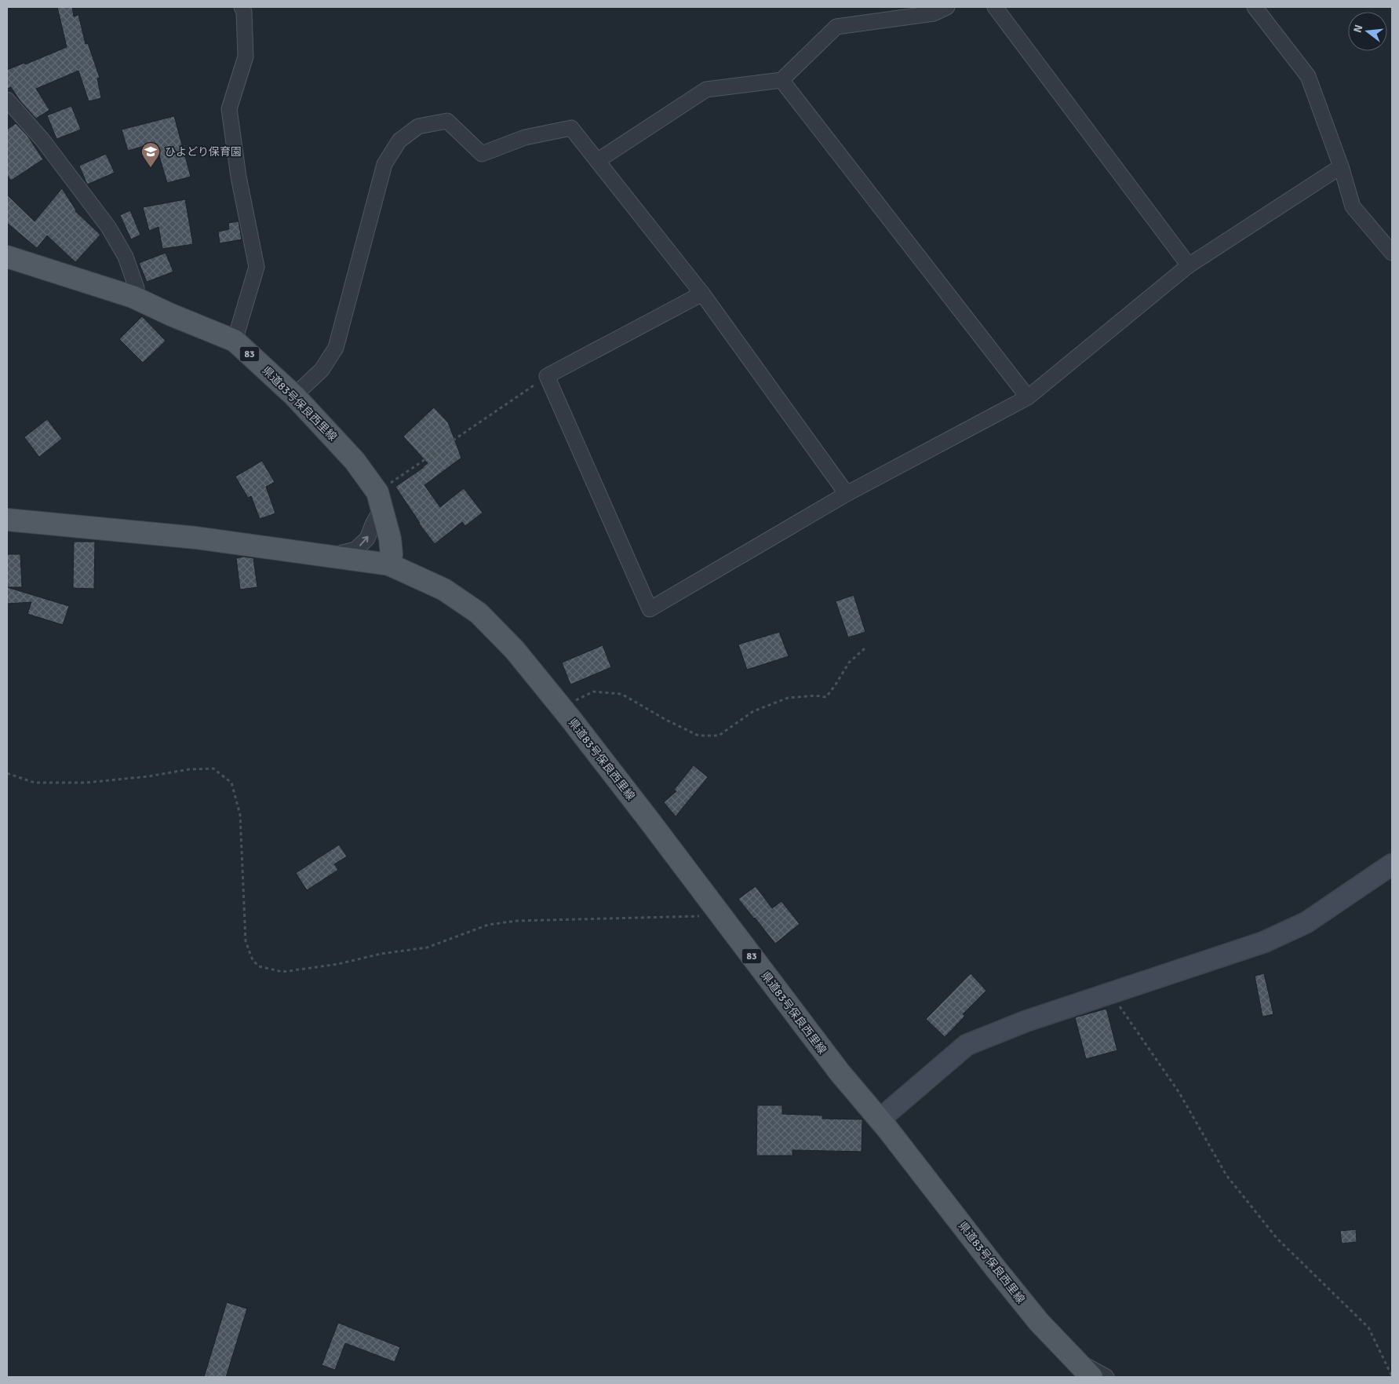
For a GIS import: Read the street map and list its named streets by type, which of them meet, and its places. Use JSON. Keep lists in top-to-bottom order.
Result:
{
  "streets": {
    "main road": ["83", "県道83号保良西里線"]
  },
  "places": {
    "school or university": ["ひよどり保育園"]
  },
  "north": "left"
}
